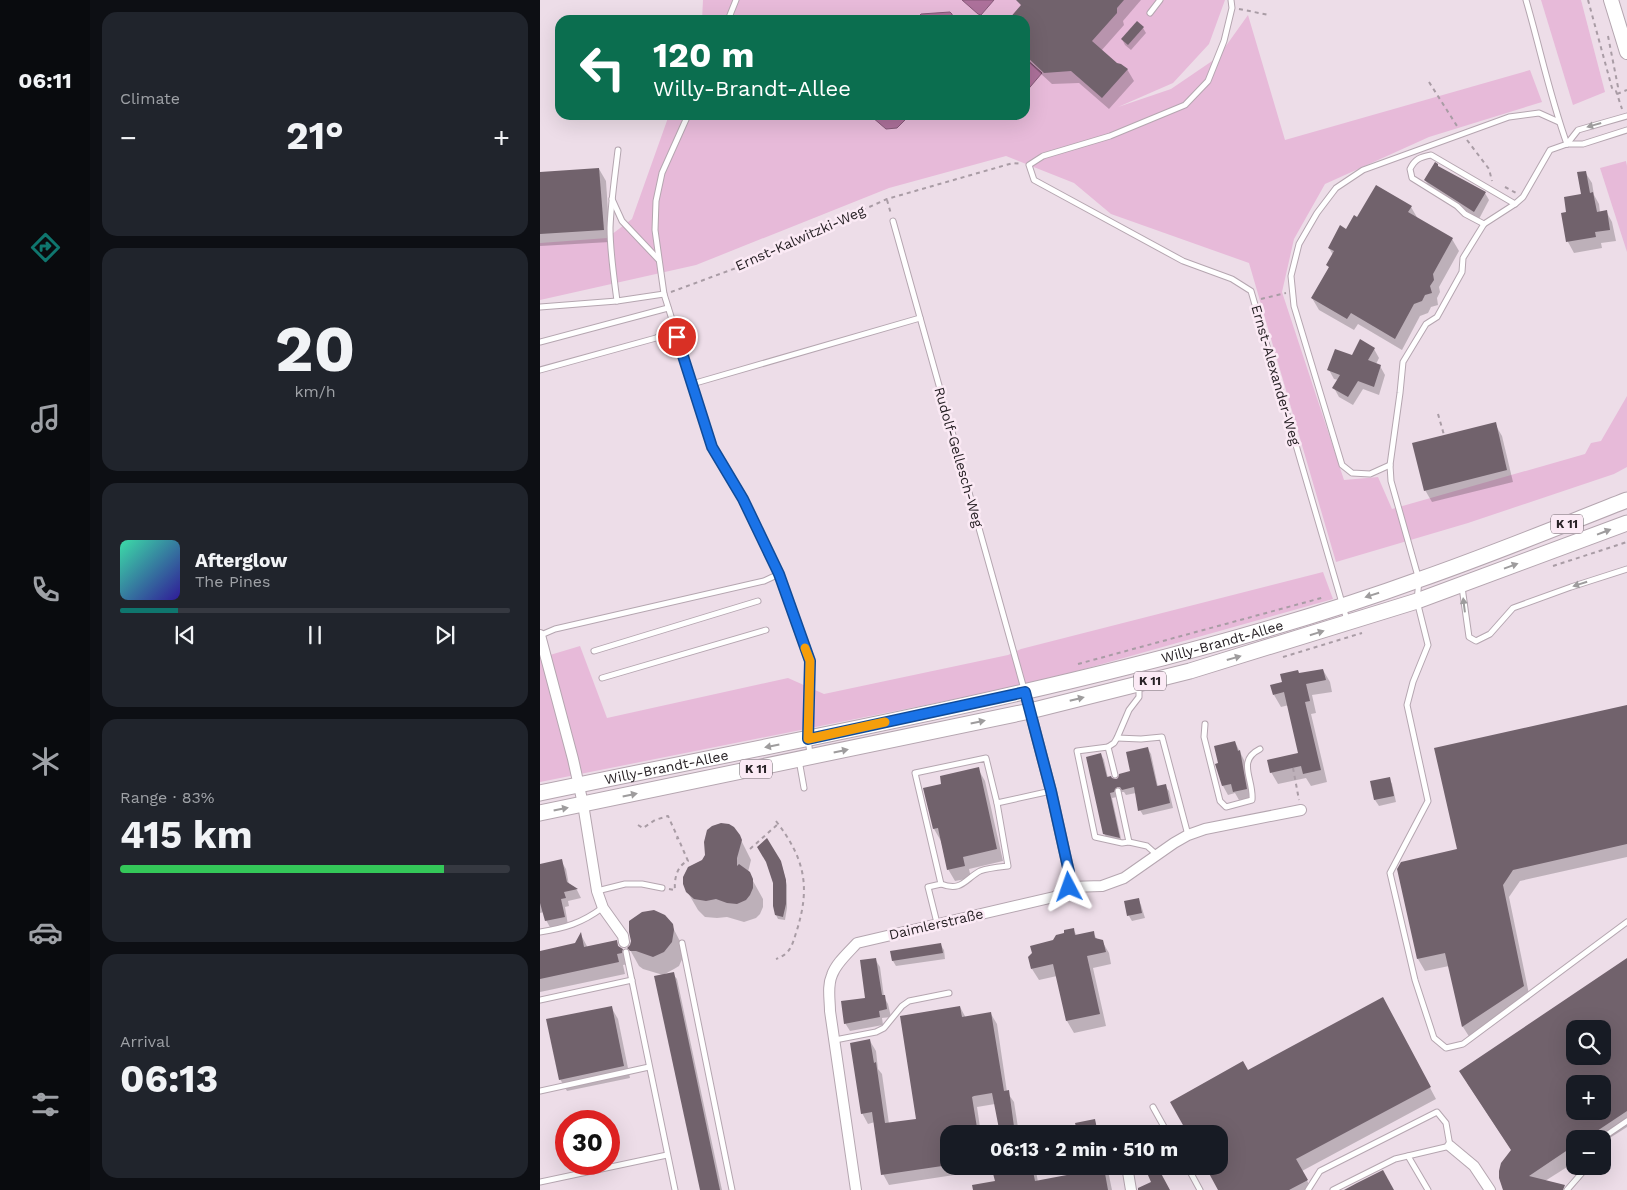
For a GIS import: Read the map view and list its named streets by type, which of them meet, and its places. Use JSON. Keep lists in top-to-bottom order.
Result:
{
  "streets": {
    "main road": ["K 11", "Willy-Brandt-Allee"],
    "street": ["Daimlerstraße"],
    "lane": ["Ernst-Alexander-Weg", "Rudolf-Gellesch-Weg"],
    "path": ["Ernst-Kalwitzki-Weg"]
  },
  "crossings": [
    ["Ernst-Kalwitzki-Weg", "Ernst-Alexander-Weg"],
    ["Ernst-Alexander-Weg", "Willy-Brandt-Allee"],
    ["Rudolf-Gellesch-Weg", "Willy-Brandt-Allee"]
  ],
  "page": {
    "tabs": "06:11",
    "tile": [
      "Climate",
      ["20", "km/h"],
      ["Range · 83%", "415 km"],
      ["Arrival", "06:13"]
    ],
    "turn": ["120 m", "Willy-Brandt-Allee"],
    "heat": ["−", "21°", "+"],
    "song": ["Afterglow", "The Pines"],
    "map_buttons": ["+", "−"],
    "limit": "30",
    "trip": "06:13 · 2 min · 510 m"
  }
}
